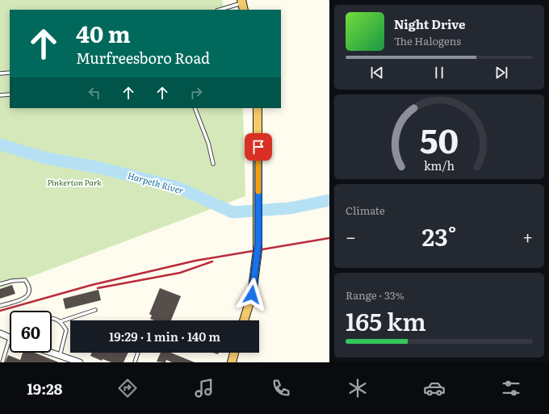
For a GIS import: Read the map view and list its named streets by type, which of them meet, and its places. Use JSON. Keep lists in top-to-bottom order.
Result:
{
  "water": ["Harpeth River"],
  "parks": ["Pinkerton Park"],
  "page": {
    "turn": ["40 m", "Murfreesboro Road"],
    "song": ["Night Drive", "The Halogens"],
    "tile": [
      "Climate",
      ["Range · 33%", "165 km"]
    ],
    "heat": ["−", "23°", "+"],
    "limit": "60",
    "trip": "19:29 · 1 min · 140 m",
    "tabs": "19:28",
    "gauge": ["50", "km/h"]
  }
}
